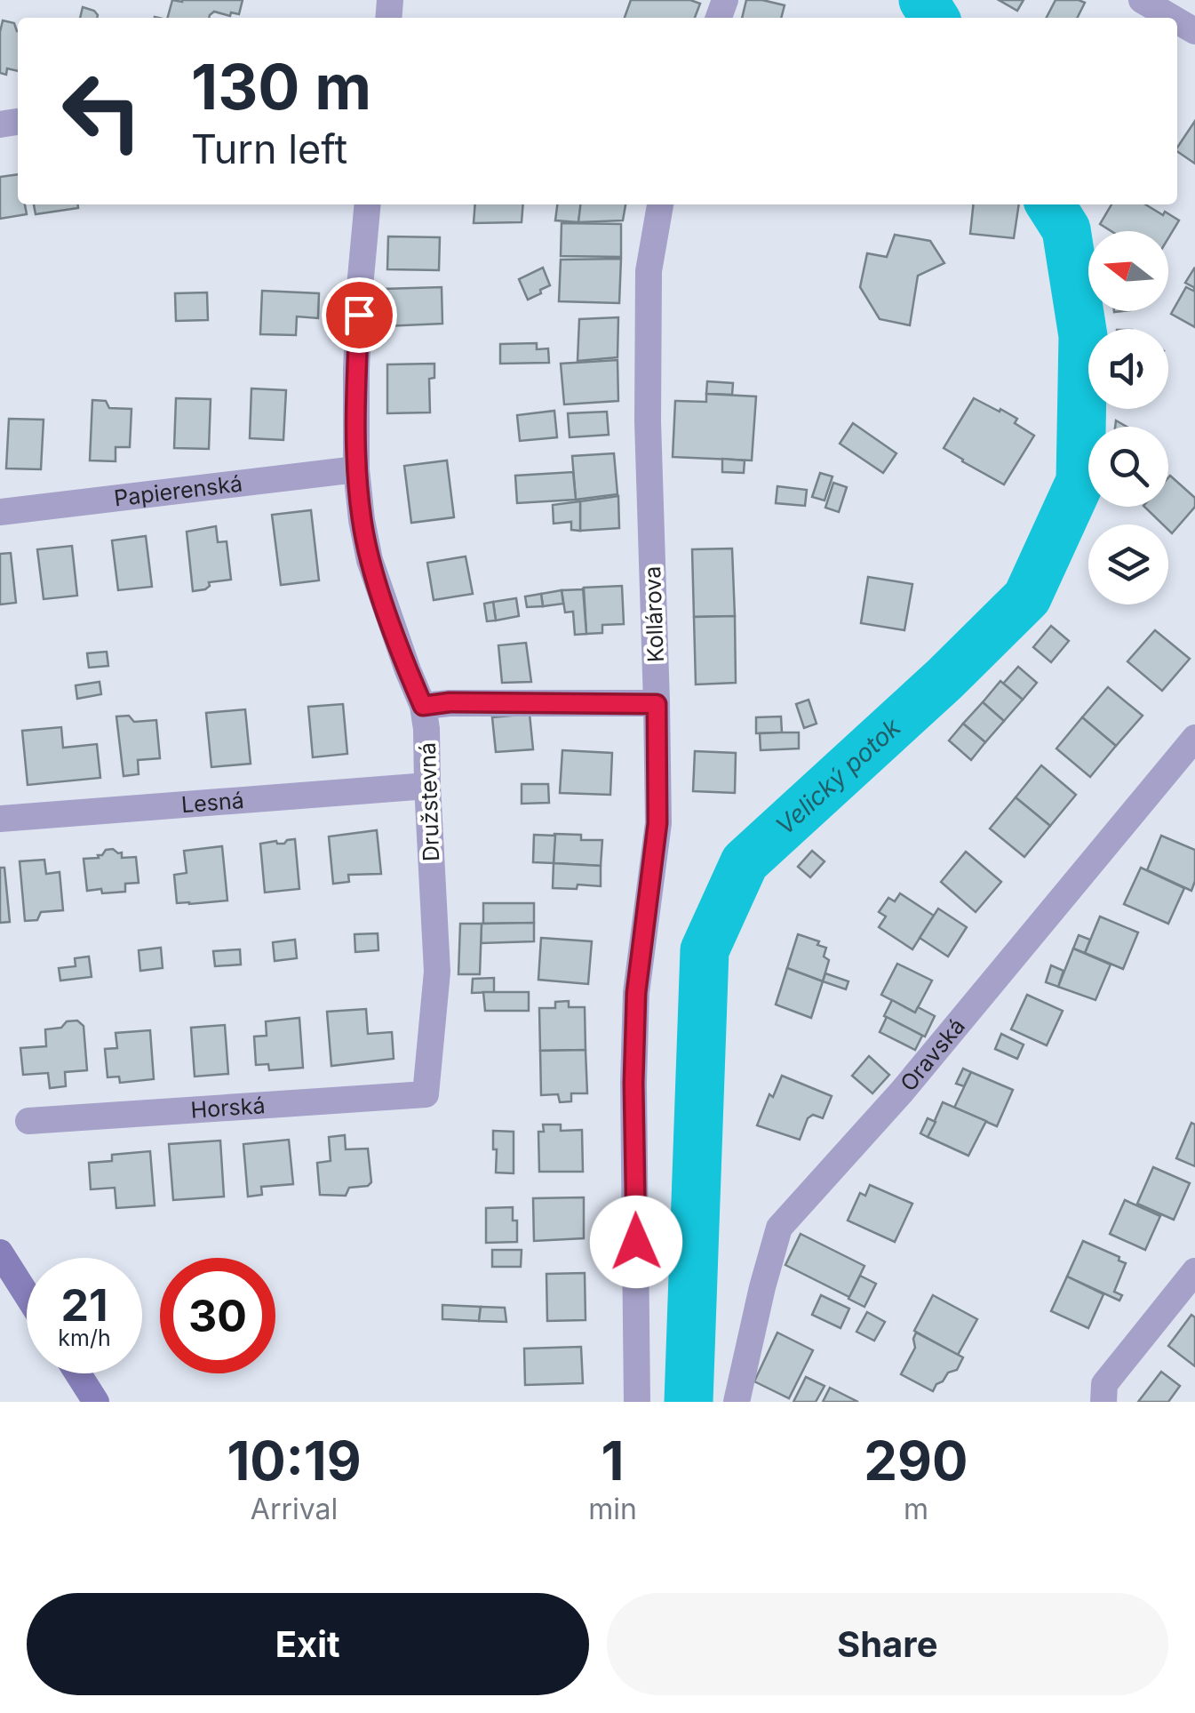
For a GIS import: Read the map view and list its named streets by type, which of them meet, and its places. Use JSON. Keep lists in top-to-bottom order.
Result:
{
  "streets": {
    "street": [
      "Papierenská",
      "Kollárova",
      "Družstevná",
      "Lesná",
      "Oravská",
      "Horská"
    ]
  },
  "crossings": [
    ["Papierenská", "Družstevná"],
    ["Družstevná", "Lesná"],
    ["Družstevná", "Horská"]
  ],
  "water": ["Velický potok"],
  "north": "left",
  "page": {
    "turn": ["130 m", "Turn left"],
    "speed": "21 km/h",
    "limit": "30",
    "eta": [
      "10:19",
      "Arrival",
      "1",
      "min",
      "290",
      "m"
    ],
    "buttons": ["Exit", "Share"]
  }
}
